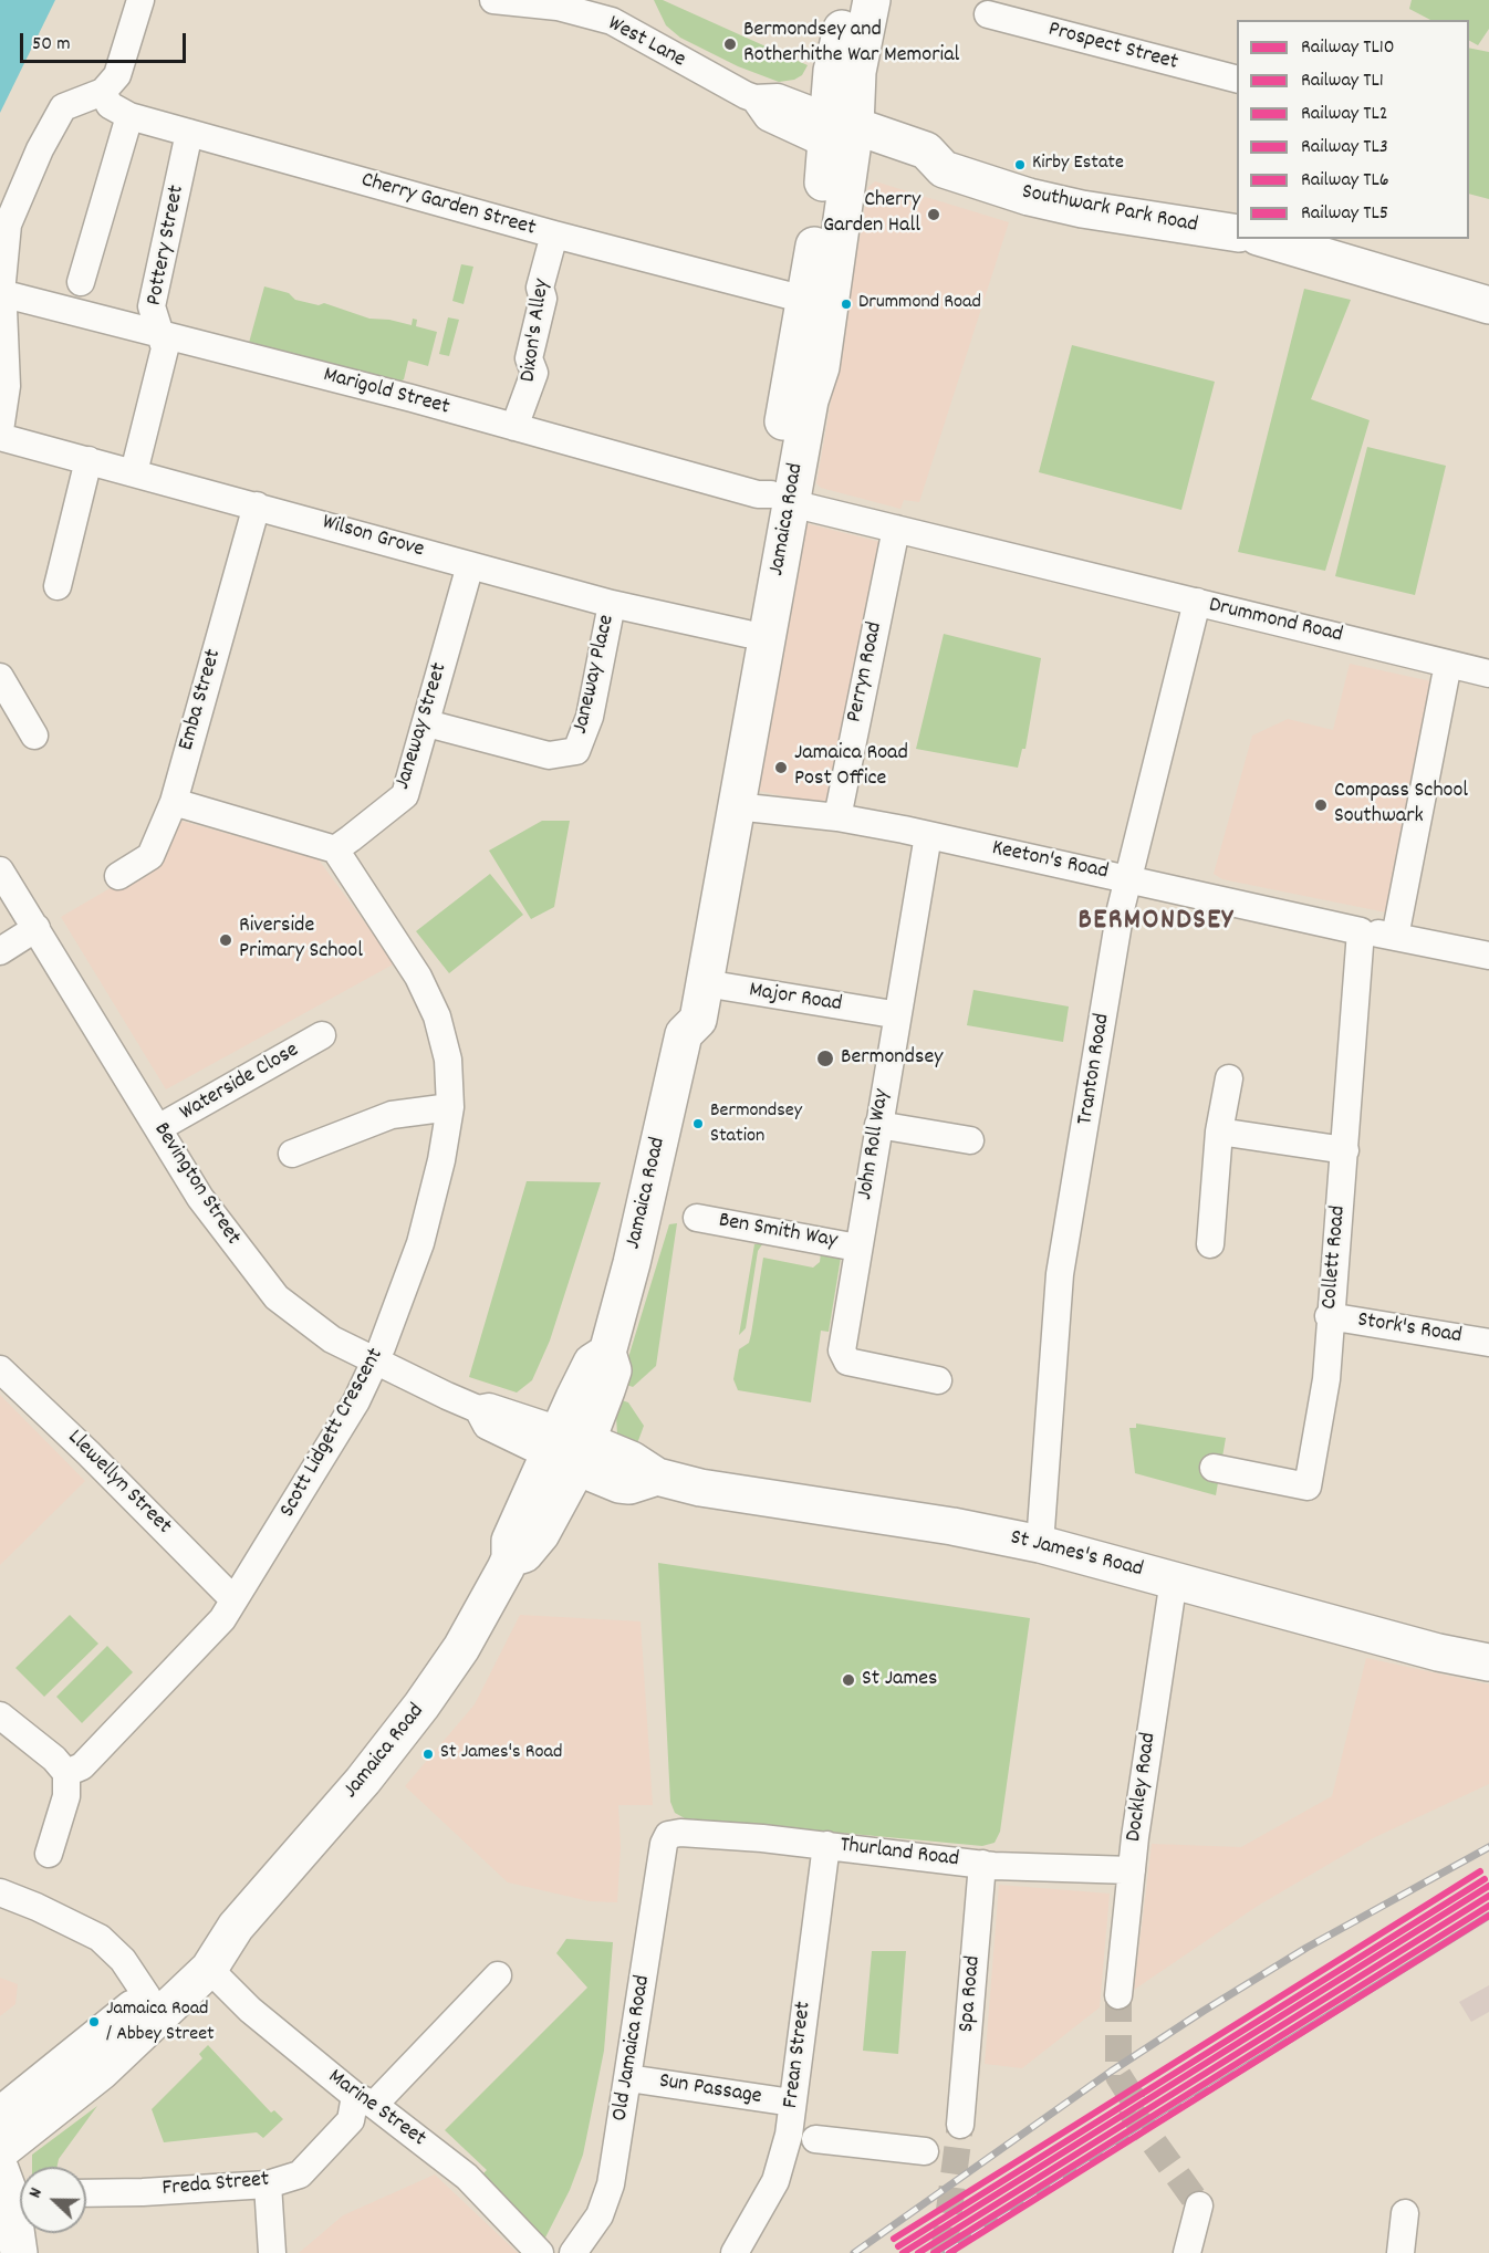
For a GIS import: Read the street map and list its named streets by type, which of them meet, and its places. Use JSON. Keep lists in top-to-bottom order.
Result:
{
  "streets": {
    "main road": ["Southwark Park Road", "Jamaica Road", "St James's Road"],
    "street": [
      "West Lane",
      "Prospect Street",
      "Cherry Garden Street",
      "Pottery Street",
      "Dixon's Alley",
      "Marigold Street",
      "Wilson Grove",
      "Drummond Road",
      "Perryn Road",
      "Janeway Place",
      "Emba Street",
      "Janeway Street",
      "Keeton's Road",
      "Major Road",
      "Tranton Road",
      "Waterside Close",
      "John Roll Way",
      "Bevington Street",
      "Ben Smith Way",
      "Collett Road",
      "Stork's Road",
      "Scott Lidgett Crescent",
      "Llewellyn Street",
      "Dockley Road",
      "Thurland Road",
      "Spa Road",
      "Old Jamaica Road",
      "Frean Street",
      "Sun Passage",
      "Marine Street",
      "Freda Street"
    ]
  },
  "crossings": [
    ["West Lane", "Southwark Park Road"],
    ["West Lane", "Jamaica Road"],
    ["Cherry Garden Street", "Pottery Street"],
    ["Cherry Garden Street", "Dixon's Alley"],
    ["Cherry Garden Street", "Jamaica Road"],
    ["Southwark Park Road", "Jamaica Road"],
    ["Pottery Street", "Marigold Street"],
    ["Pottery Street", "Wilson Grove"],
    ["Dixon's Alley", "Marigold Street"],
    ["Marigold Street", "Jamaica Road"],
    ["Marigold Street", "Drummond Road"],
    ["Jamaica Road", "Wilson Grove"],
    ["Jamaica Road", "Drummond Road"],
    ["Jamaica Road", "Keeton's Road"],
    ["Jamaica Road", "Major Road"],
    ["Jamaica Road", "Bevington Street"],
    ["Jamaica Road", "St James's Road"],
    ["Jamaica Road", "Marine Street"],
    ["Wilson Grove", "Janeway Place"],
    ["Wilson Grove", "Emba Street"],
    ["Wilson Grove", "Janeway Street"],
    ["Drummond Road", "Perryn Road"],
    ["Drummond Road", "Tranton Road"],
    ["Drummond Road", "Collett Road"],
    ["Perryn Road", "Keeton's Road"],
    ["Janeway Place", "Janeway Street"],
    ["Janeway Street", "Scott Lidgett Crescent"],
    ["Keeton's Road", "Tranton Road"],
    ["Keeton's Road", "John Roll Way"],
    ["Keeton's Road", "Collett Road"],
    ["Tranton Road", "St James's Road"],
    ["Waterside Close", "Bevington Street"],
    ["John Roll Way", "Ben Smith Way"],
    ["Bevington Street", "Scott Lidgett Crescent"],
    ["Bevington Street", "St James's Road"],
    ["Collett Road", "Stork's Road"],
    ["Scott Lidgett Crescent", "Llewellyn Street"],
    ["St James's Road", "Dockley Road"],
    ["Dockley Road", "Thurland Road"],
    ["Thurland Road", "Spa Road"],
    ["Thurland Road", "Old Jamaica Road"],
    ["Thurland Road", "Frean Street"],
    ["Old Jamaica Road", "Sun Passage"],
    ["Frean Street", "Sun Passage"],
    ["Marine Street", "Freda Street"]
  ],
  "districts": ["BERMONDSEY"],
  "places": [
    "Bermondsey and Rotherhithe War Memorial",
    "Kirby Estate",
    "Cherry Garden Hall",
    "Drummond Road",
    "Jamaica Road Post Office",
    "Compass School Southwark",
    "Riverside Primary School",
    "Bermondsey",
    "Bermondsey Station",
    "St James",
    "St James's Road",
    "Jamaica Road / Abbey Street"
  ],
  "lines": [
    "rail line TL6",
    "rail line TL2",
    "rail line TL10",
    "rail line TL1",
    "rail line TL3",
    "rail line TL5"
  ],
  "legend": [
    "Railway TL10",
    "Railway TL1",
    "Railway TL2",
    "Railway TL3",
    "Railway TL6",
    "Railway TL5"
  ],
  "scale_bar": "50 m",
  "north": "left"
}
